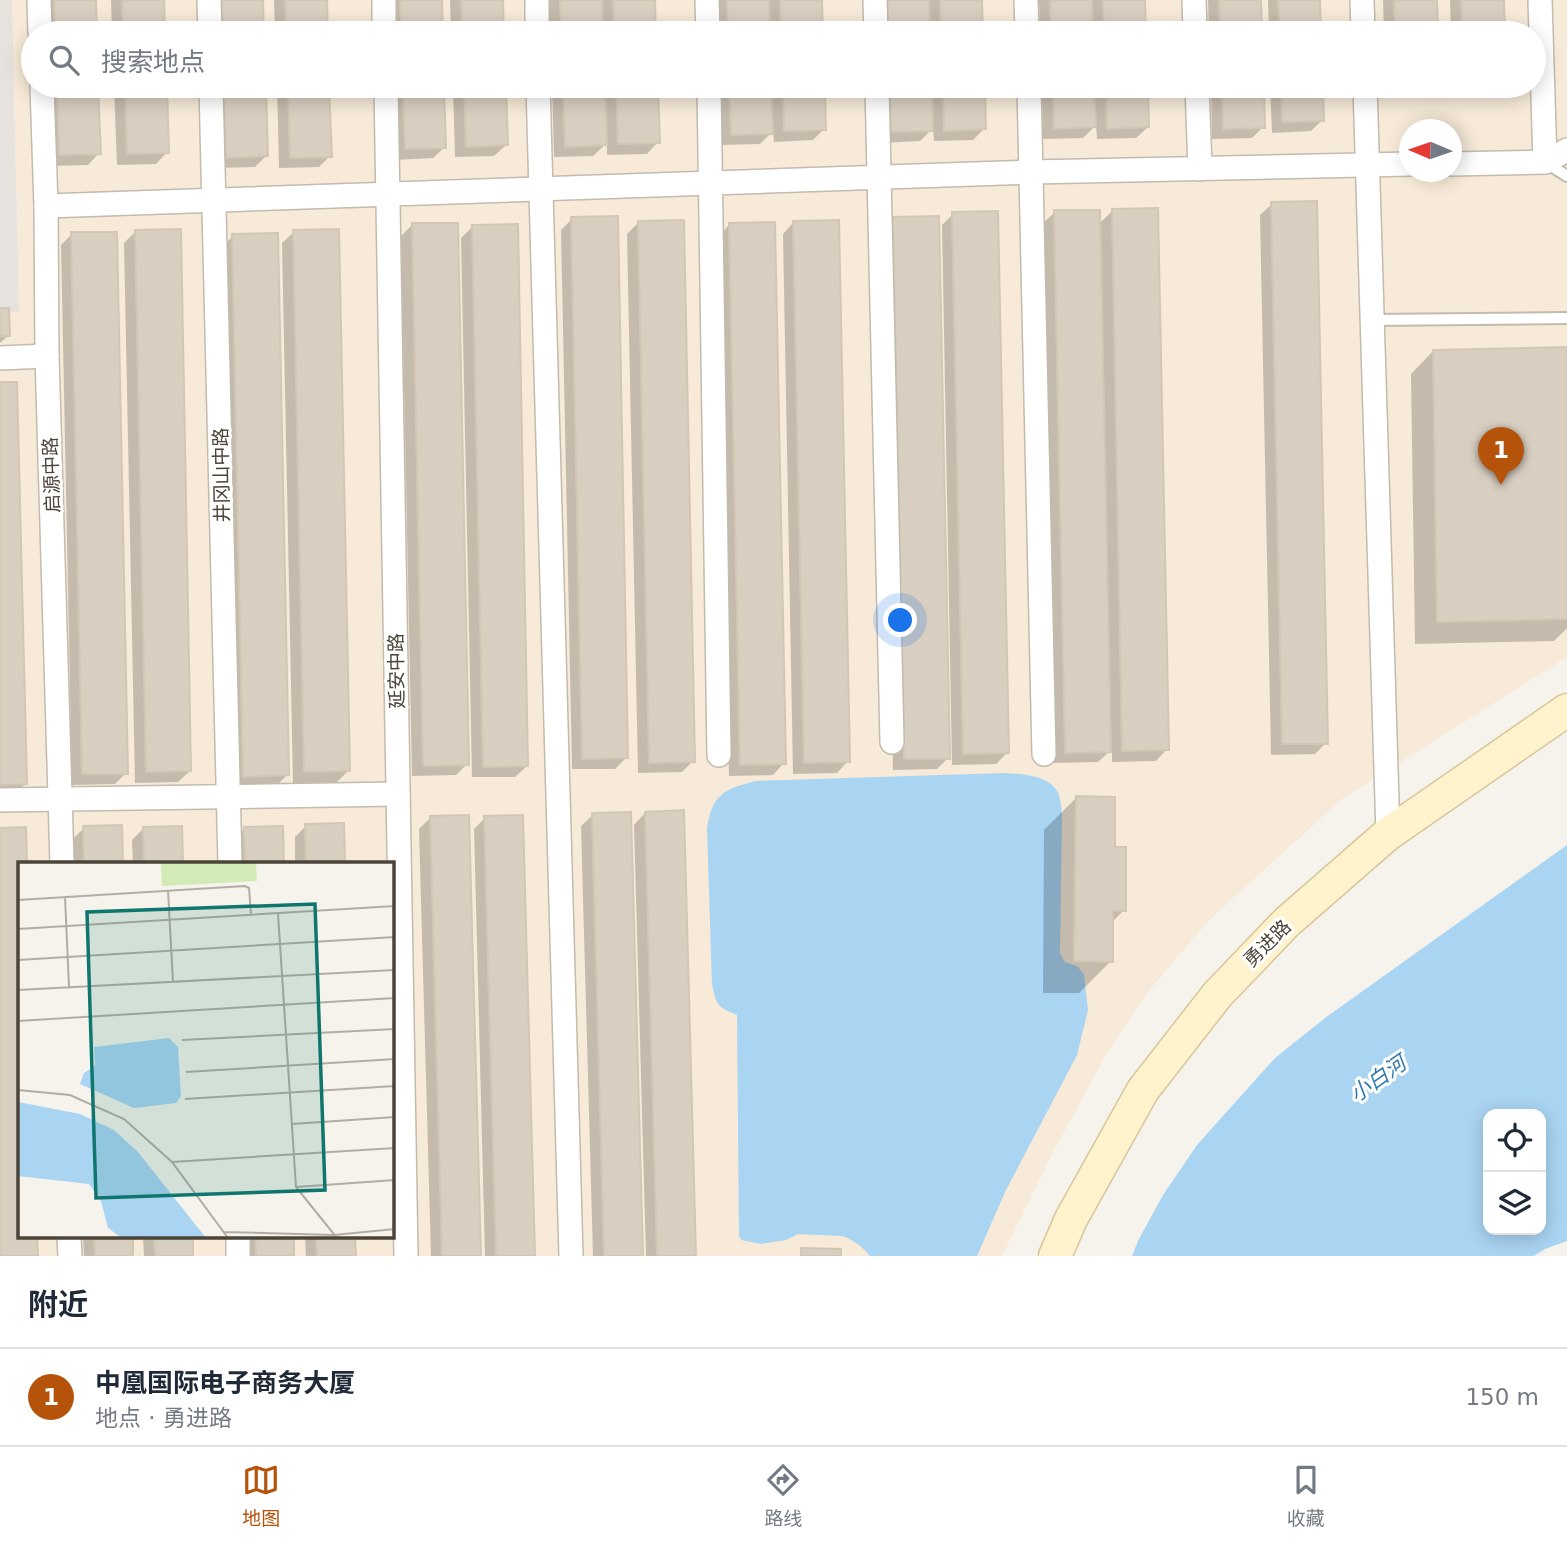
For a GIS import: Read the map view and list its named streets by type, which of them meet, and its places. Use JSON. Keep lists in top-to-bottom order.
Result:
{
  "streets": {
    "street": [
      "启源中路",
      "井冈山中路",
      "延安中路",
      "勇进路"
    ]
  },
  "water": ["小白河"],
  "north": "left",
  "page": {
    "search": "搜索地点",
    "pins": "1",
    "heading": "附近",
    "list": [
      {
        "mark": "1",
        "name": "中凰国际电子商务大厦",
        "note": "地点 · 勇进路",
        "value": "150 m"
      }
    ],
    "nav": ["地图", "路线", "收藏"]
  }
}
